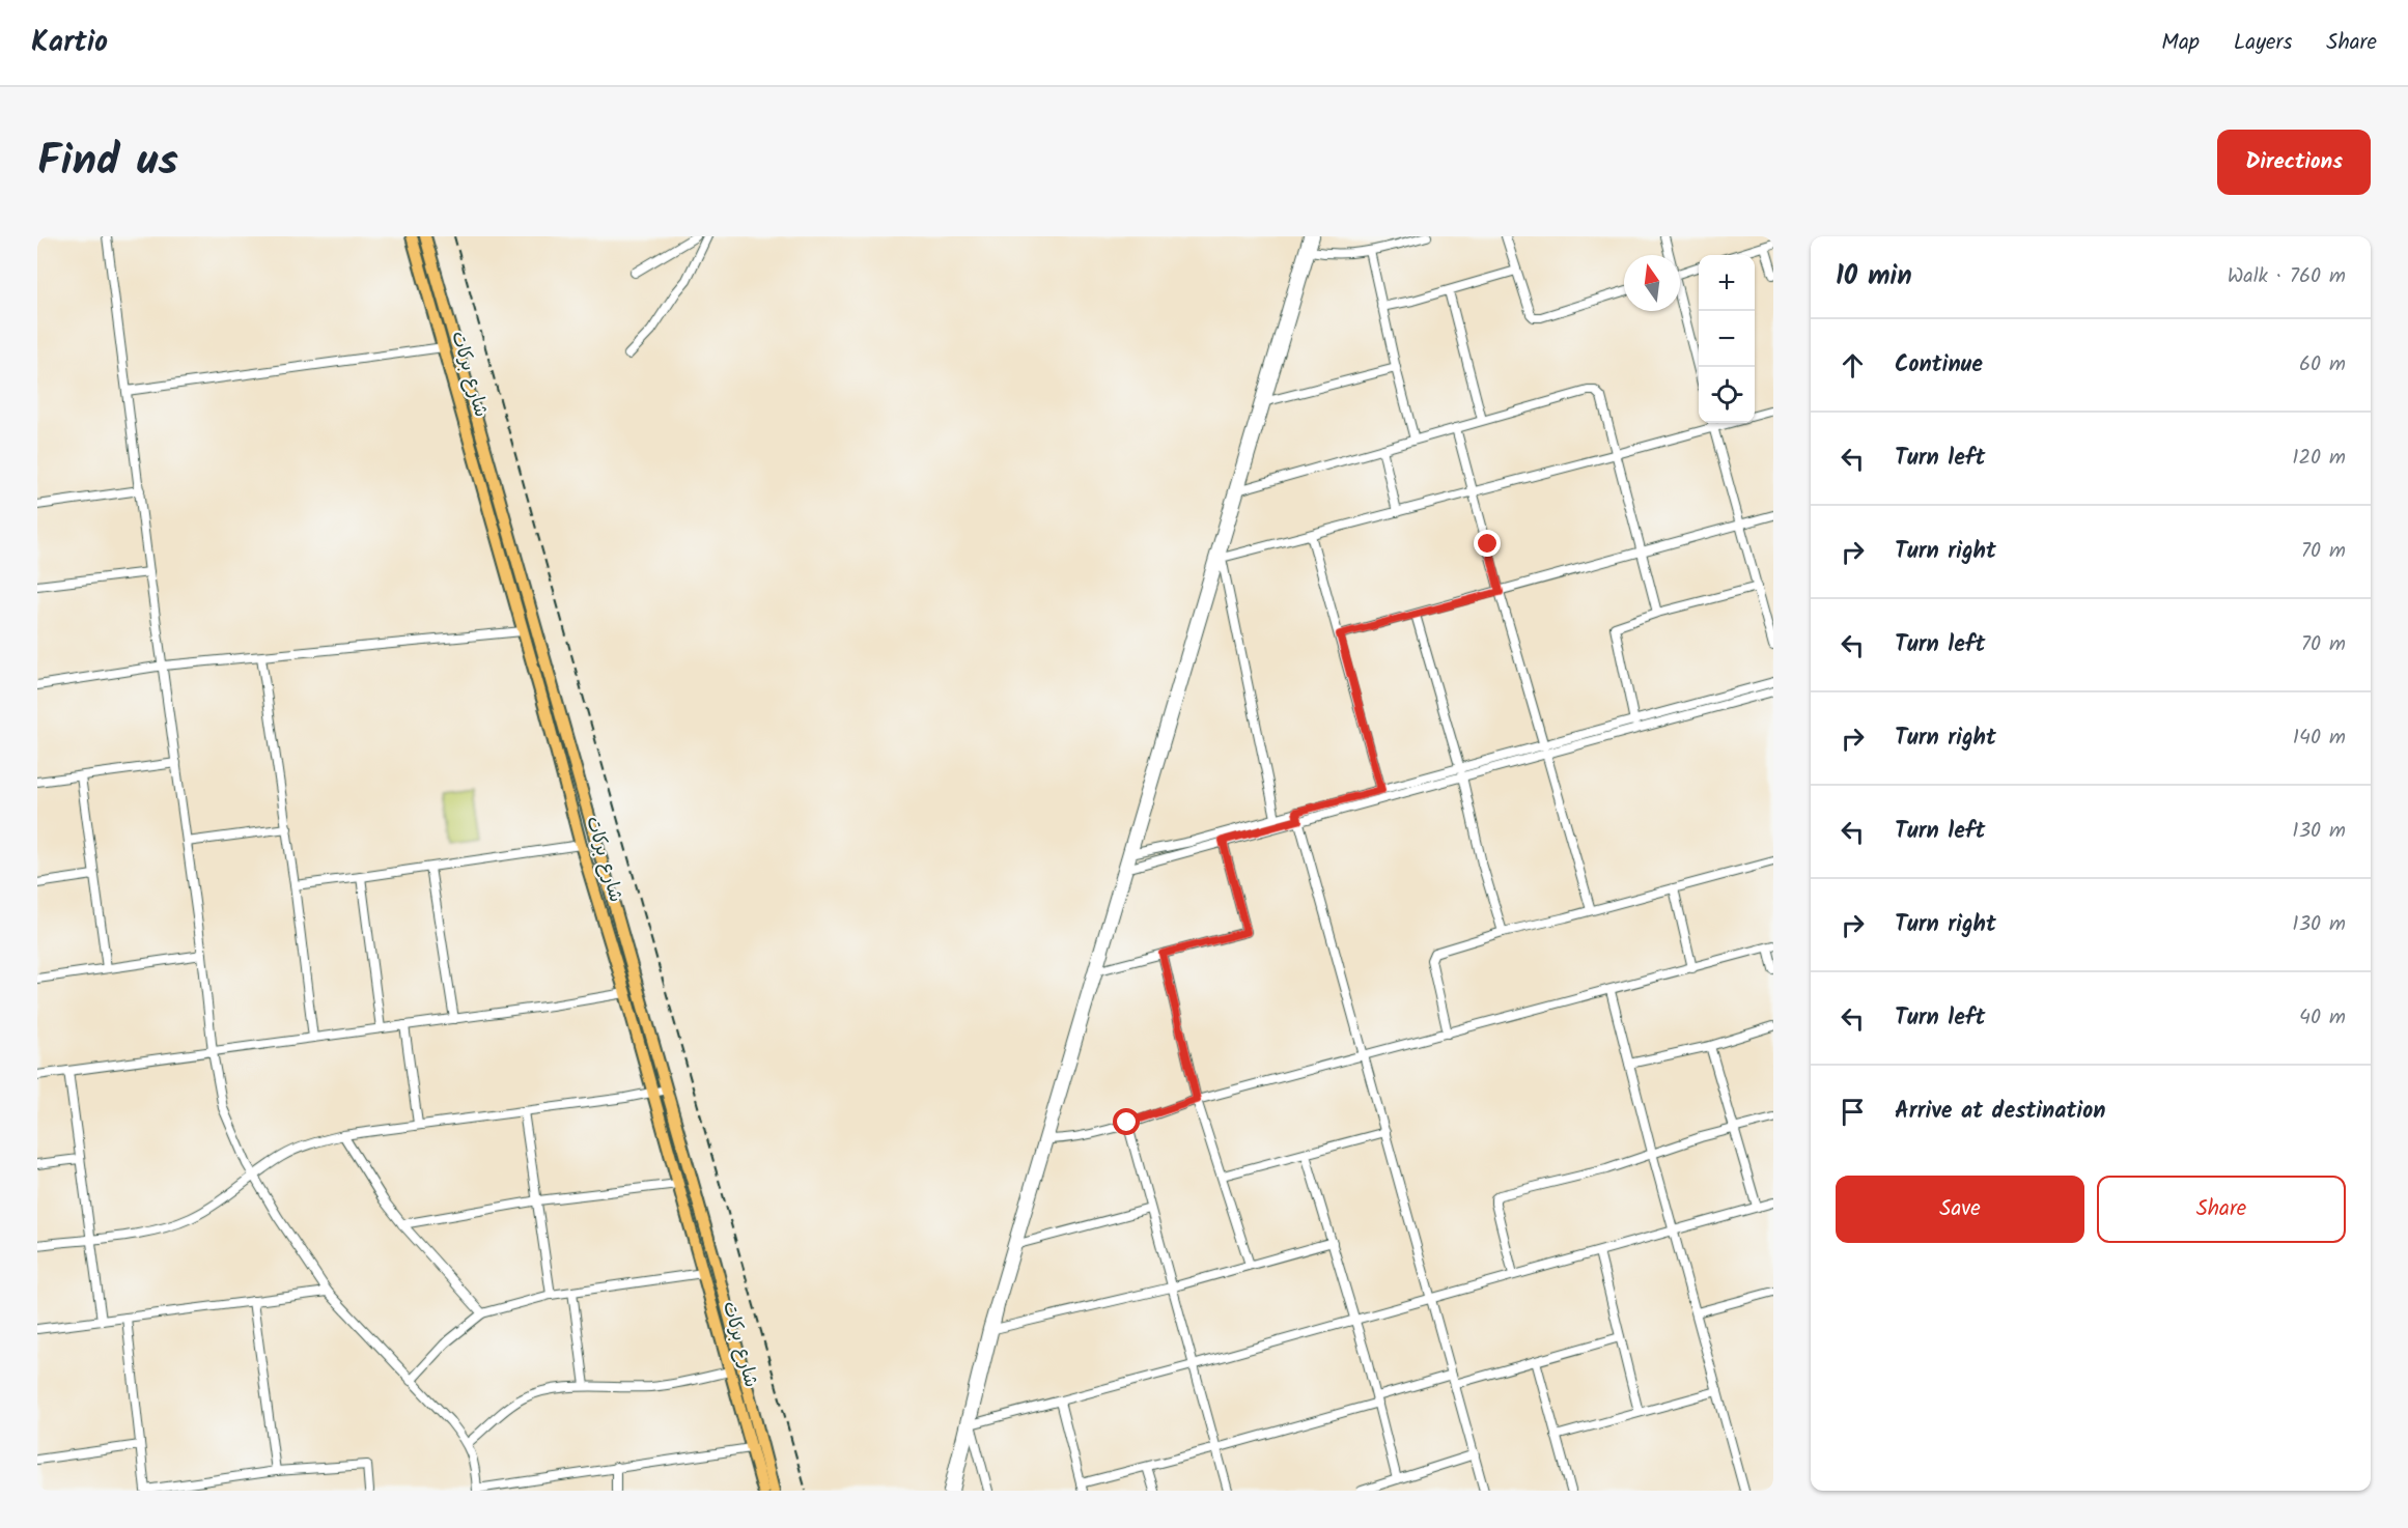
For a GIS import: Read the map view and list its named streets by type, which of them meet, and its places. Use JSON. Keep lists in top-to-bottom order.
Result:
{
  "streets": {
    "main road": ["شارع بركات"]
  },
  "north": "top",
  "page": {
    "header": "Kartio",
    "nav": ["Map", "Layers", "Share"],
    "title": "Find us",
    "buttons": [
      "Directions",
      ["Save", "Share"]
    ],
    "heading": ["10 min", "Walk · 760 m"],
    "map_buttons": ["+", "−"],
    "list": [
      ["Continue", "60 m"],
      ["Turn left", "120 m"],
      ["Turn right", "70 m"],
      ["Turn left", "70 m"],
      ["Turn right", "140 m"],
      ["Turn left", "130 m"],
      ["Turn right", "130 m"],
      ["Turn left", "40 m"],
      "Arrive at destination"
    ]
  }
}
